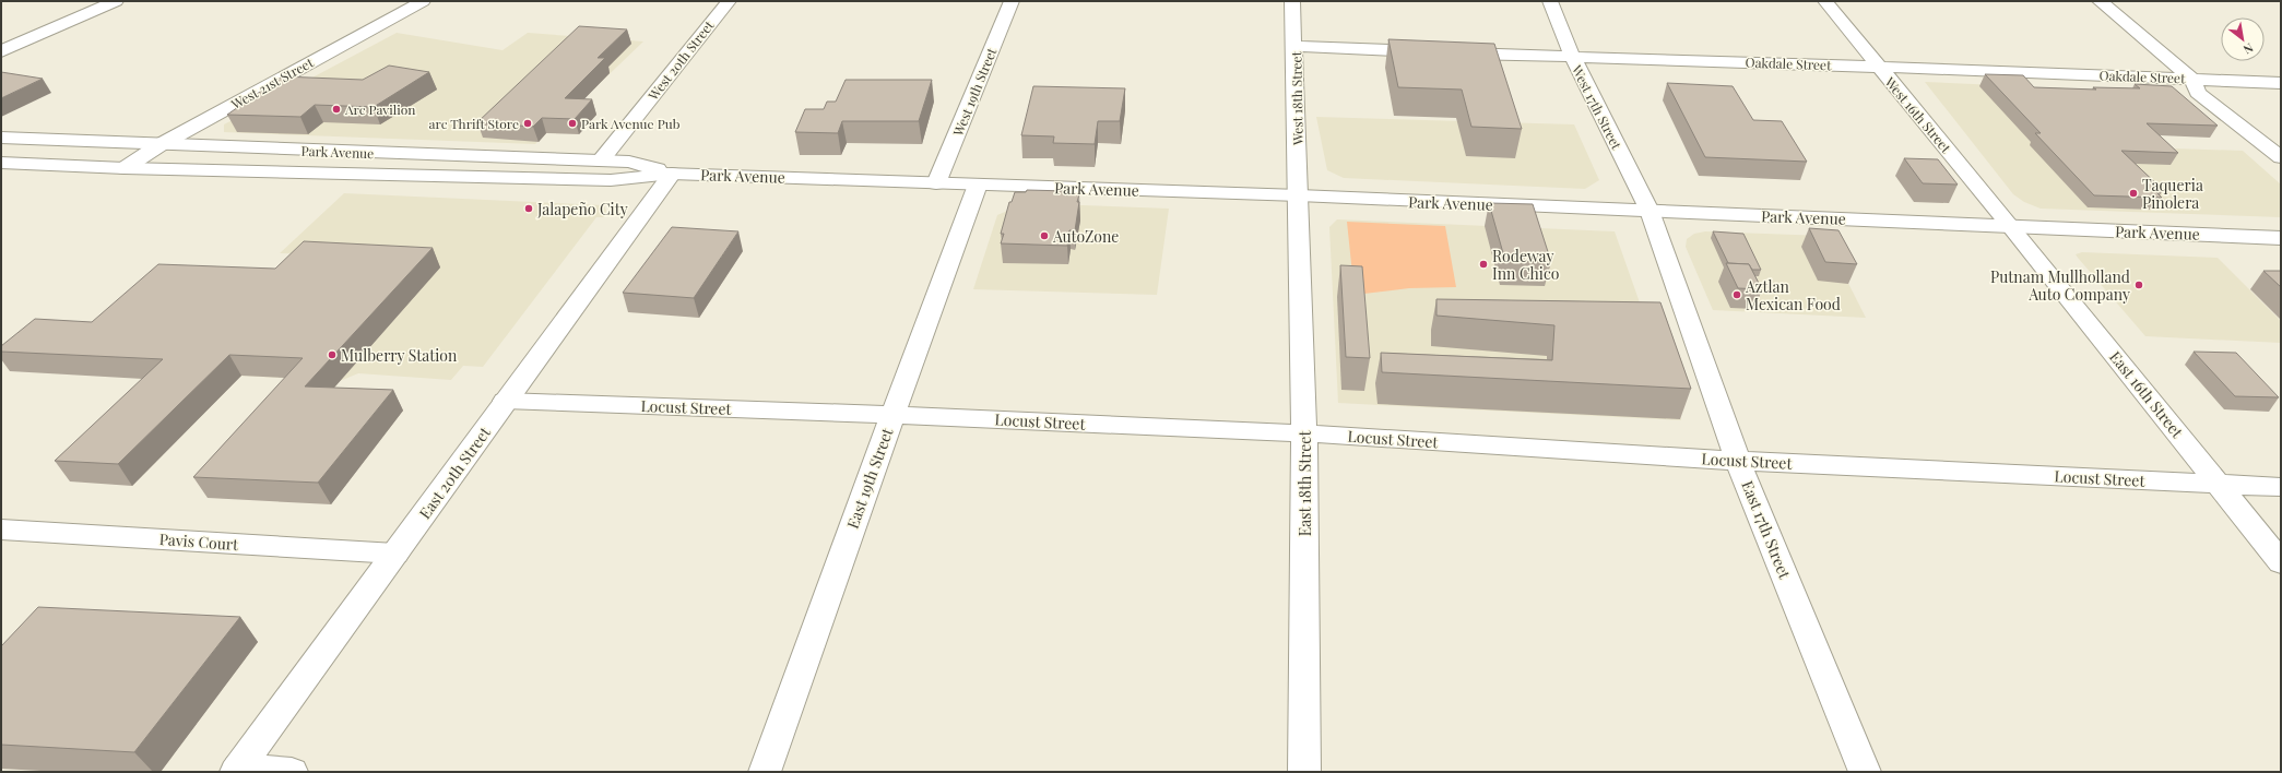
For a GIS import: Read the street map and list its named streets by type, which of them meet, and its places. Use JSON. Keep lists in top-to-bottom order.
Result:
{
  "streets": {
    "street": [
      "West 20th Street",
      "Oakdale Street",
      "West 21st Street",
      "West 19th Street",
      "West 18th Street",
      "West 17th Street",
      "West 16th Street",
      "Park Avenue",
      "East 16th Street",
      "Locust Street",
      "East 20th Street",
      "East 19th Street",
      "East 18th Street",
      "East 17th Street",
      "Pavis Court"
    ]
  },
  "crossings": [
    ["West 20th Street", "Park Avenue"],
    ["Oakdale Street", "West 17th Street"],
    ["Oakdale Street", "West 16th Street"],
    ["West 21st Street", "Park Avenue"],
    ["West 19th Street", "Park Avenue"],
    ["West 18th Street", "Park Avenue"],
    ["West 18th Street", "East 18th Street"],
    ["West 17th Street", "Park Avenue"],
    ["West 17th Street", "East 17th Street"],
    ["West 16th Street", "Park Avenue"],
    ["West 16th Street", "East 16th Street"],
    ["Park Avenue", "East 16th Street"],
    ["Park Avenue", "East 20th Street"],
    ["Park Avenue", "East 19th Street"],
    ["Park Avenue", "East 18th Street"],
    ["Park Avenue", "East 17th Street"],
    ["East 16th Street", "Locust Street"],
    ["Locust Street", "East 20th Street"],
    ["Locust Street", "East 19th Street"],
    ["Locust Street", "East 18th Street"],
    ["Locust Street", "East 17th Street"],
    ["East 20th Street", "Pavis Court"]
  ],
  "places": [
    "Arc Pavilion",
    "arc Thrift Store",
    "Park Avenue Pub",
    "Taqueria Pinolera",
    "Jalapeño City",
    "AutoZone",
    "Rodeway Inn Chico",
    "Putnam Mullholland Auto Company",
    "Aztlan Mexican Food",
    "Mulberry Station"
  ],
  "north": "bottom right"
}
